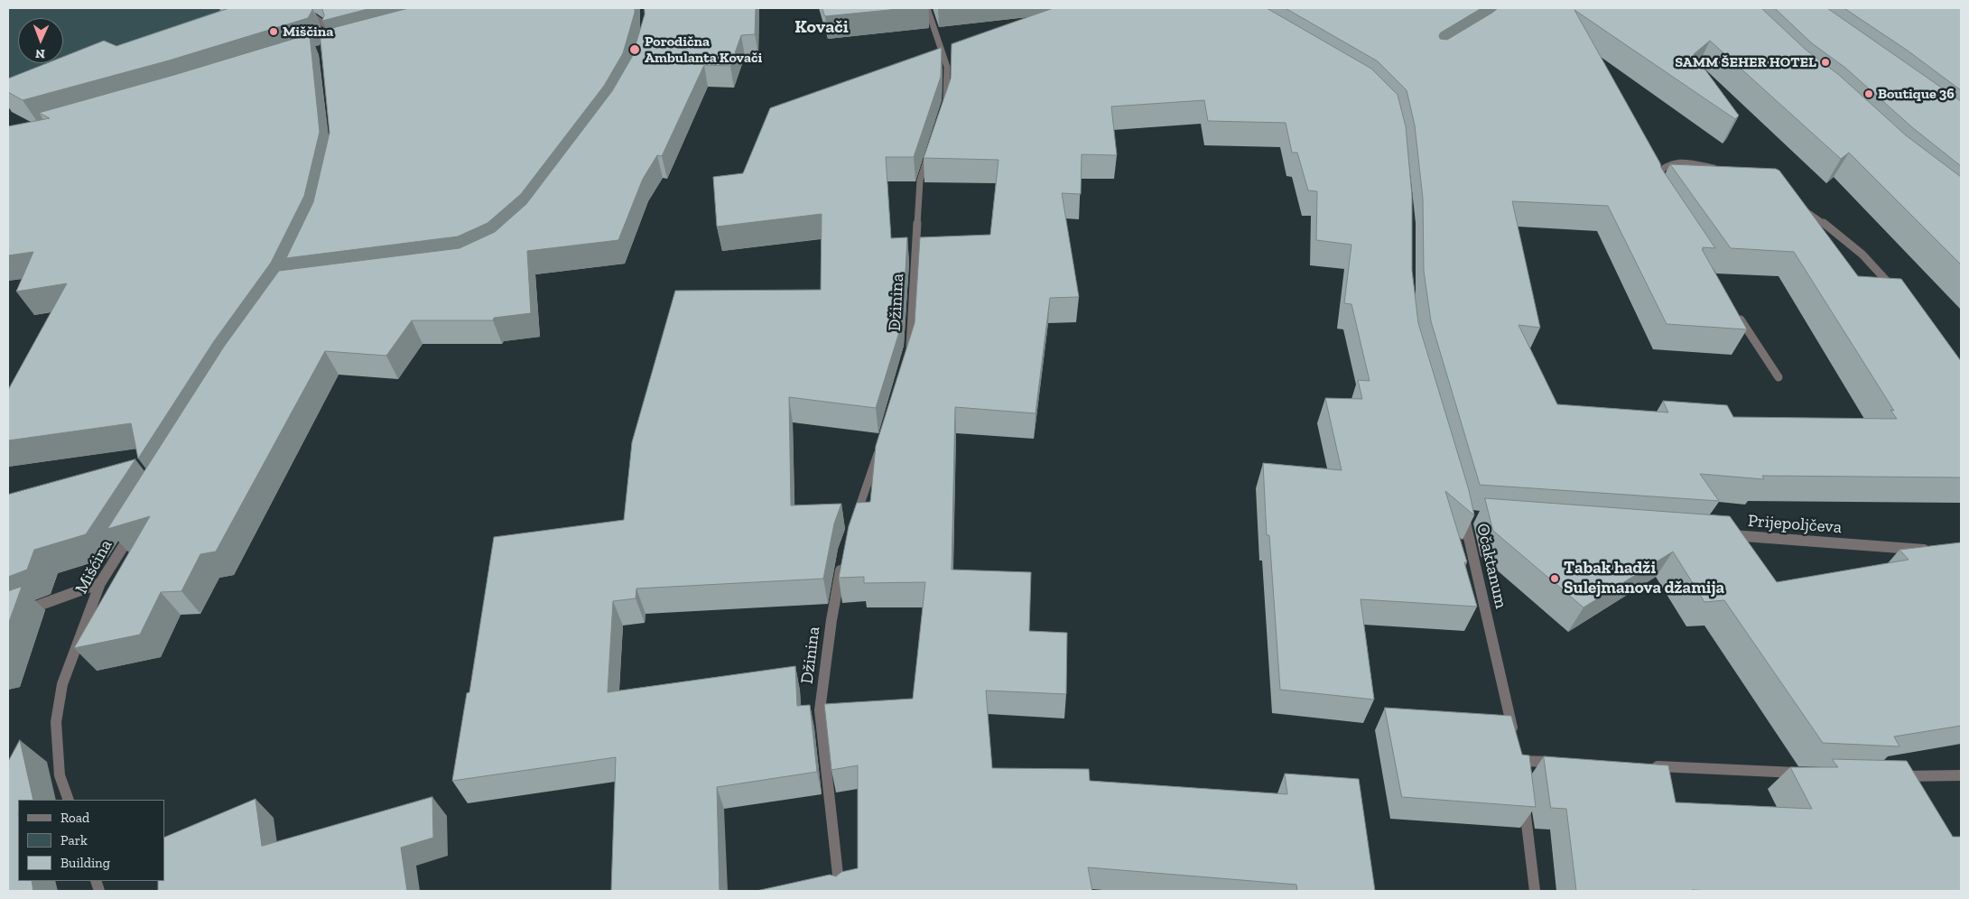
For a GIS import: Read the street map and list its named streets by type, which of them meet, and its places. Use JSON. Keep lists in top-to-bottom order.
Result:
{
  "streets": {
    "street": [
      "Džinina",
      "Prijepoljčeva",
      "Očaktanum",
      "Mišćina"
    ]
  },
  "districts": ["Kovači"],
  "places": [
    "Miščina",
    "Porodična Ambulanta Kovači",
    "SAMM ŠEHER HOTEL",
    "Boutique 36",
    "Tabak hadži Sulejmanova džamija"
  ],
  "legend": ["Road", "Park", "Building"],
  "north": "bottom"
}
